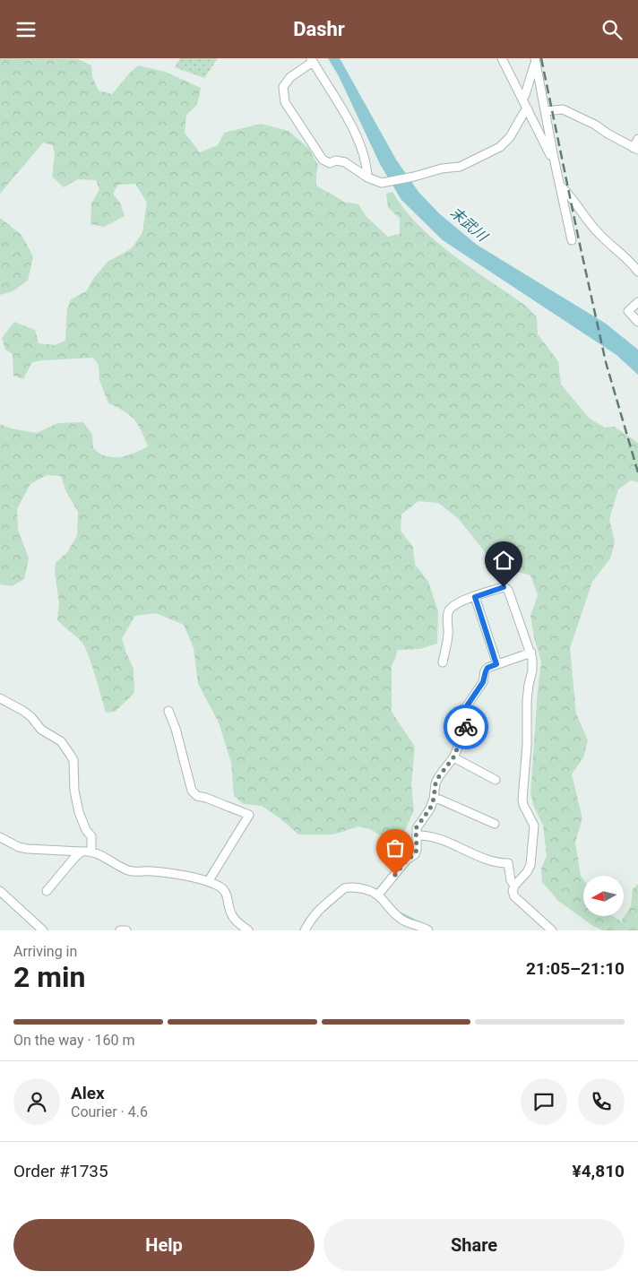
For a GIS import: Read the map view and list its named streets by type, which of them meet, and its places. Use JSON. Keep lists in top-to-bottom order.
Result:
{
  "water": ["末武川"],
  "north": "left",
  "page": {
    "header": "Dashr",
    "heading": ["2 min", "Arriving in", "21:05–21:10"],
    "panel": [
      "Alex",
      "Courier · 4.6",
      "Order #1735",
      "¥4,810"
    ],
    "bar": "On the way · 160 m",
    "buttons": ["Help", "Share"]
  }
}
